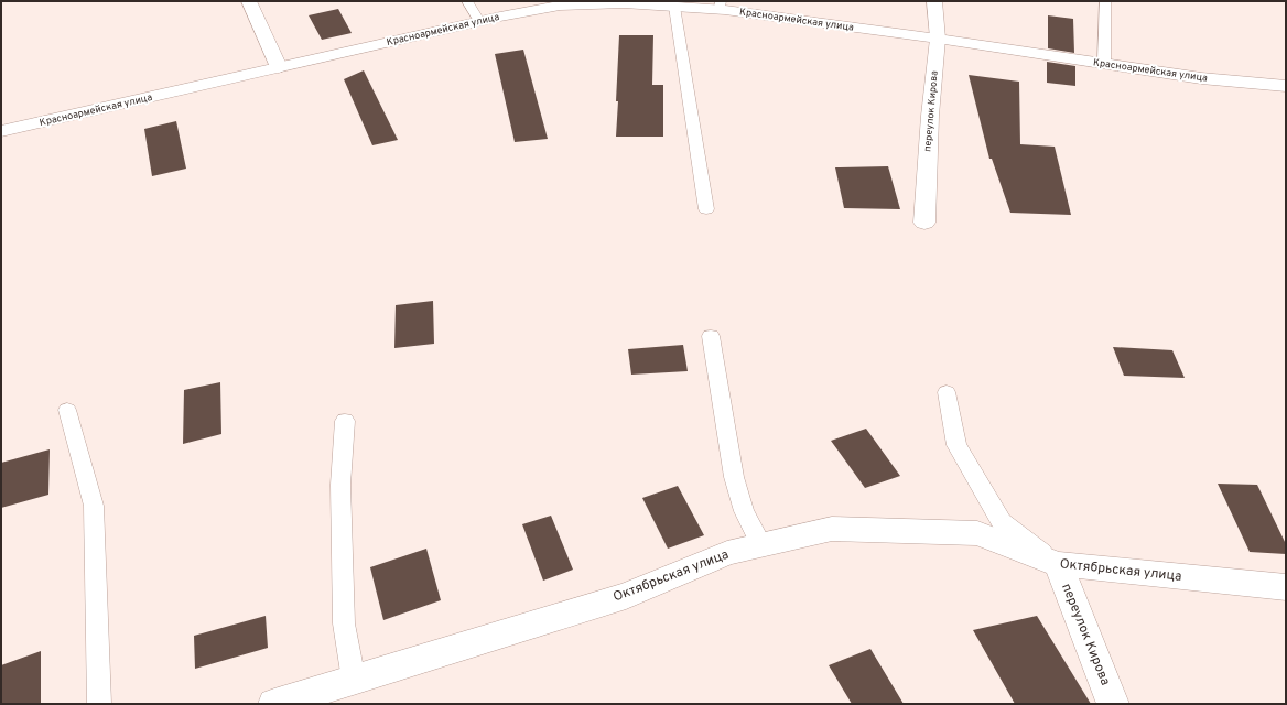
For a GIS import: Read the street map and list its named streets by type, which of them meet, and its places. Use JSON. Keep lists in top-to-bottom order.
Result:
{
  "streets": {
    "main road": ["Красноармейская улица", "переулок Кирова", "Октябрьская улица"]
  },
  "crossings": [
    ["Красноармейская улица", "переулок Кирова"],
    ["переулок Кирова", "Октябрьская улица"]
  ]
}
